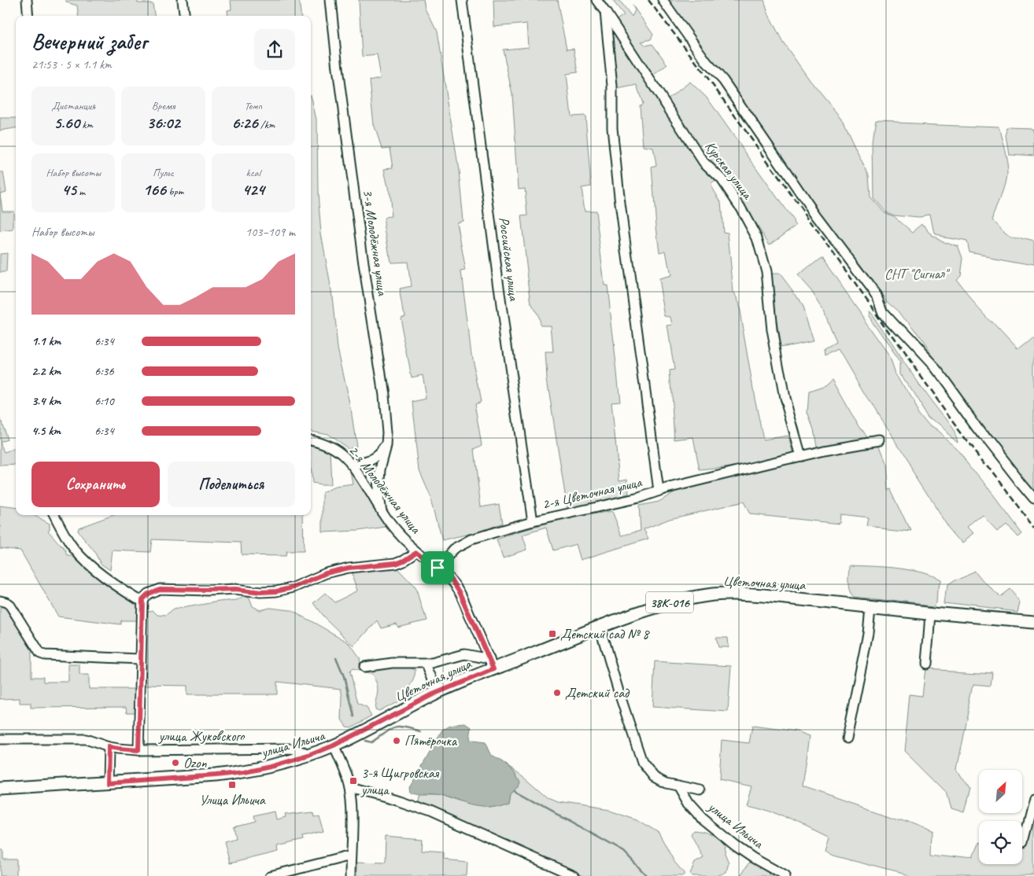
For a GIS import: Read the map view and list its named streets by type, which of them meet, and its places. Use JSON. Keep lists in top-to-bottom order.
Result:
{
  "streets": {
    "main road": ["Цветочная улица", "38К-016", "улица Ильича"],
    "street": [
      "Курская улица",
      "3-я Молодёжная улица",
      "Российская улица",
      "2-я Молодёжная улица",
      "2-я Цветочная улица",
      "улица Жуковского"
    ]
  },
  "crossings": [
    ["Курская улица", "2-я Цветочная улица"],
    ["3-я Молодёжная улица", "2-я Молодёжная улица"],
    ["Российская улица", "2-я Цветочная улица"],
    ["2-я Молодёжная улица", "2-я Цветочная улица"],
    ["Цветочная улица", "улица Ильича"],
    ["улица Жуковского", "улица Ильича"]
  ],
  "parks": ["СНТ \"Сигнал\""],
  "places": {
    "transit": ["Детский сад № 8", "3-я Щигровская улица", "Улица Ильича"],
    "other": ["Детский сад", "Пятёрочка", "Ozon"]
  },
  "north": "top right",
  "page": {
    "heading": ["Вечерний забег", "21:53 · 5 × 1.1 km"],
    "stats": [
      ["Дистанция", "5.60 km"],
      ["Время", "36:02"],
      ["Темп", "6:26 /km"],
      ["Набор высоты", "45 m"],
      ["Пульс", "166 bpm"],
      ["kcal", "424"]
    ],
    "chart": ["Набор высоты", "103–109 m"],
    "list": [
      {
        "name": "1.1 km",
        "note": "6:34"
      },
      {
        "name": "2.2 km",
        "note": "6:36"
      },
      {
        "name": "3.4 km",
        "note": "6:10"
      },
      {
        "name": "4.5 km",
        "note": "6:34"
      }
    ],
    "buttons": ["Сохранить", "Поделиться"]
  }
}
